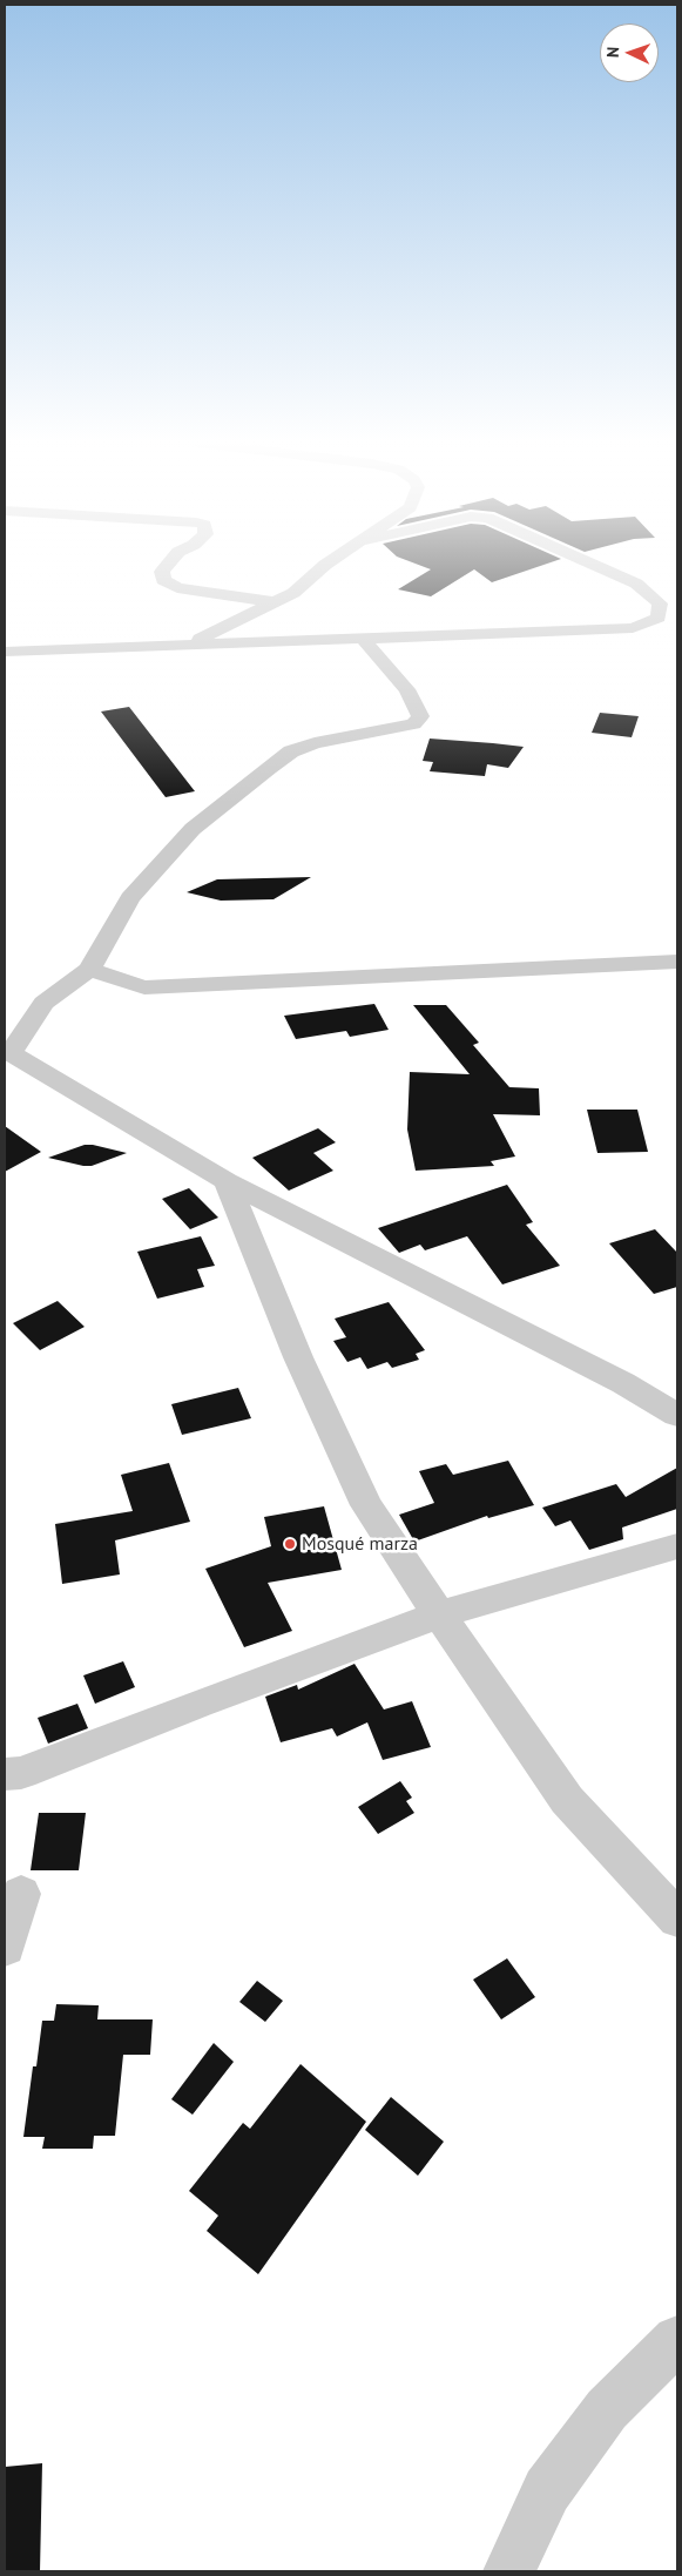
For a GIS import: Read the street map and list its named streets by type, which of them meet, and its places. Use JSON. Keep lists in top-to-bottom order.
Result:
{
  "places": ["Mosqué marza"],
  "north": "left"
}
